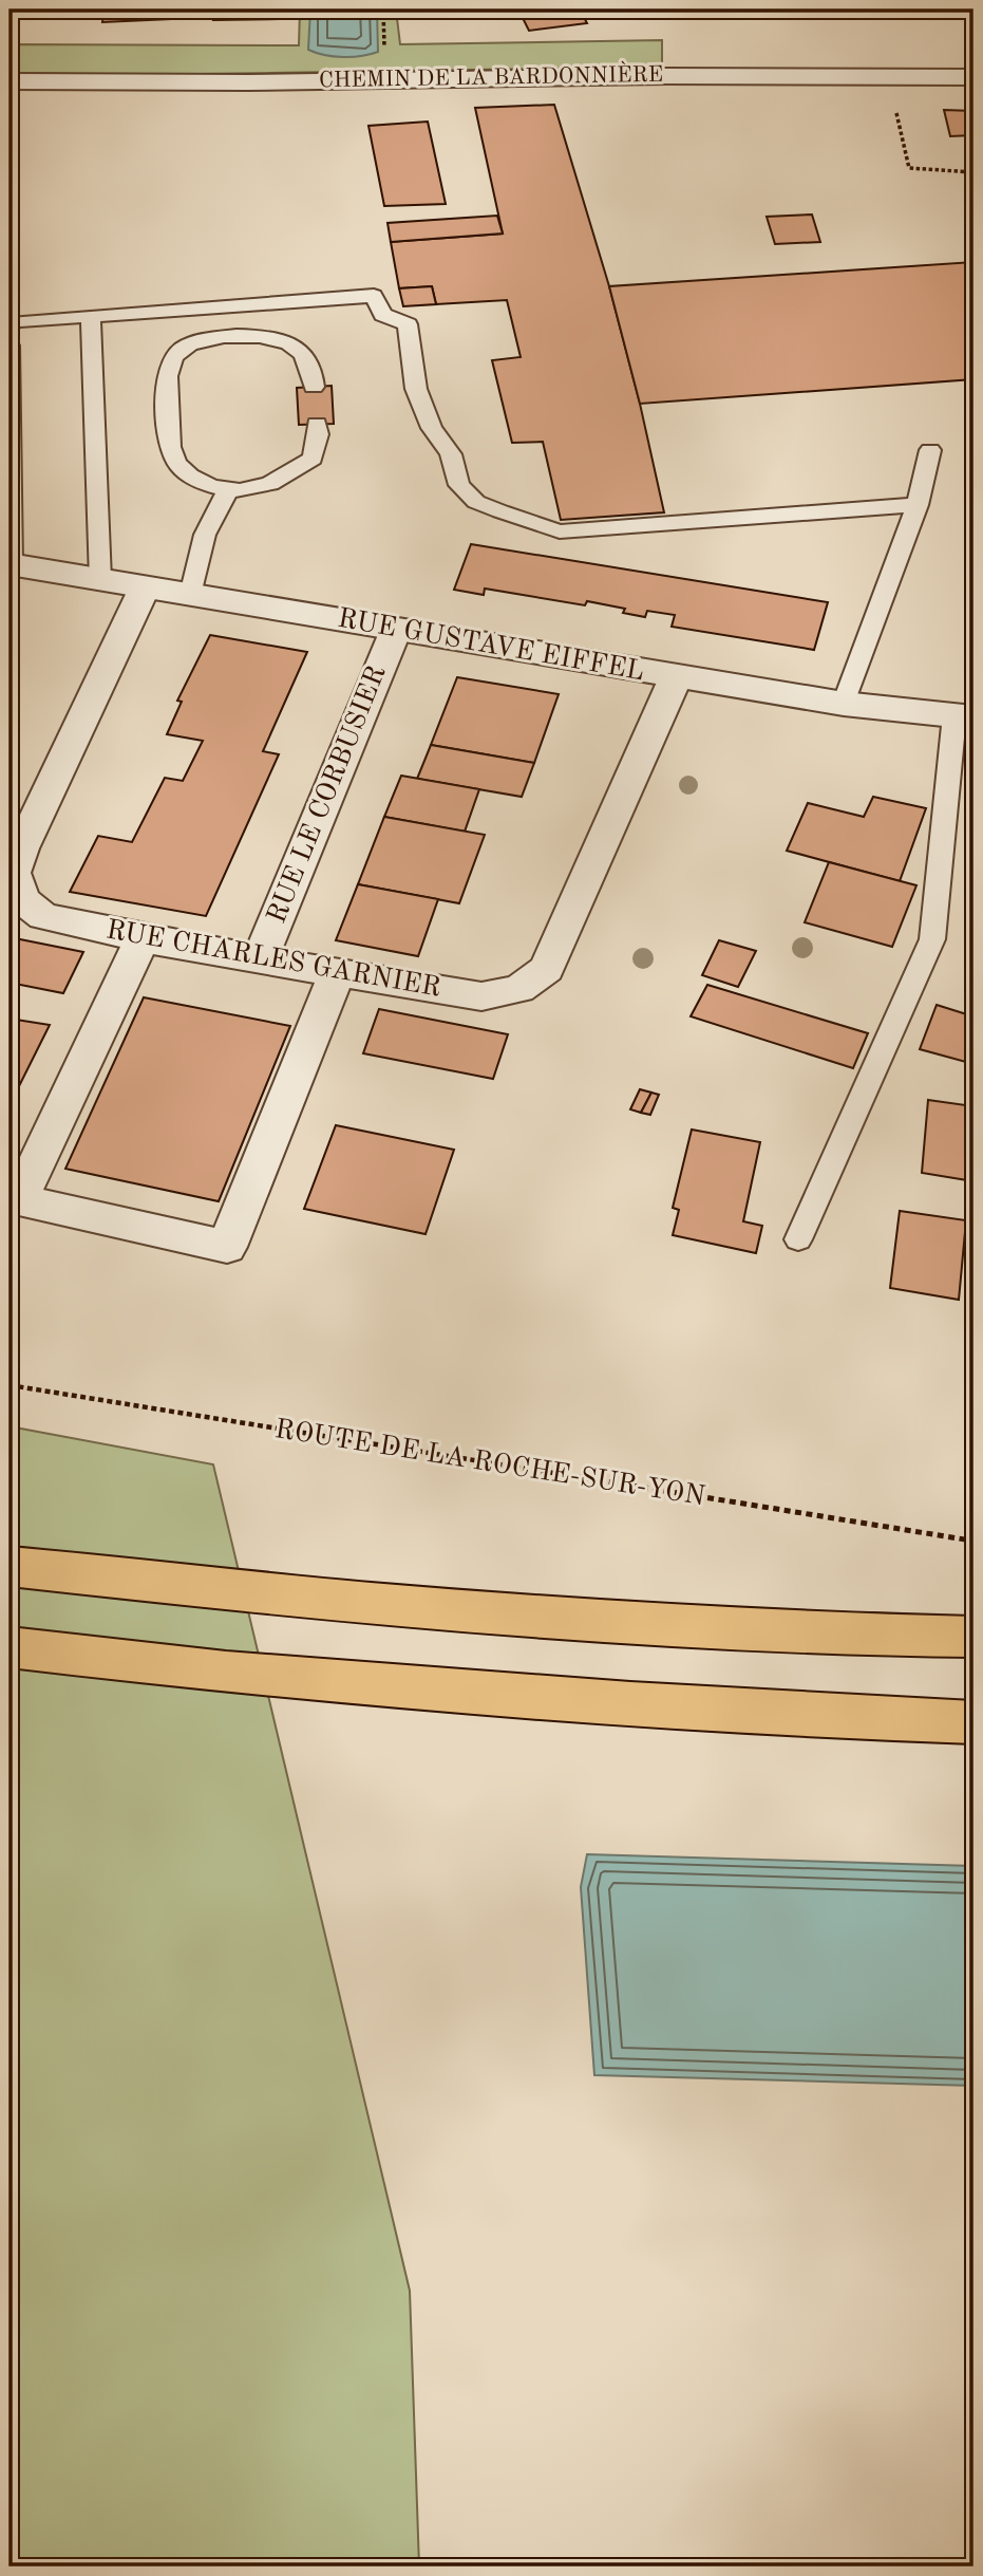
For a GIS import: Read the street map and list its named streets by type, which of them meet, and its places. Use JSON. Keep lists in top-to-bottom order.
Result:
{
  "streets": {
    "street": [
      "CHEMIN DE LA BARDONNIÈRE",
      "RUE GUSTAVE EIFFEL",
      "RUE LE CORBUSIER",
      "RUE CHARLES GARNIER"
    ],
    "path": ["ROUTE DE LA ROCHE-SUR-YON"]
  },
  "crossings": [
    ["RUE GUSTAVE EIFFEL", "RUE LE CORBUSIER"],
    ["RUE GUSTAVE EIFFEL", "RUE CHARLES GARNIER"],
    ["RUE LE CORBUSIER", "RUE CHARLES GARNIER"]
  ]
}
